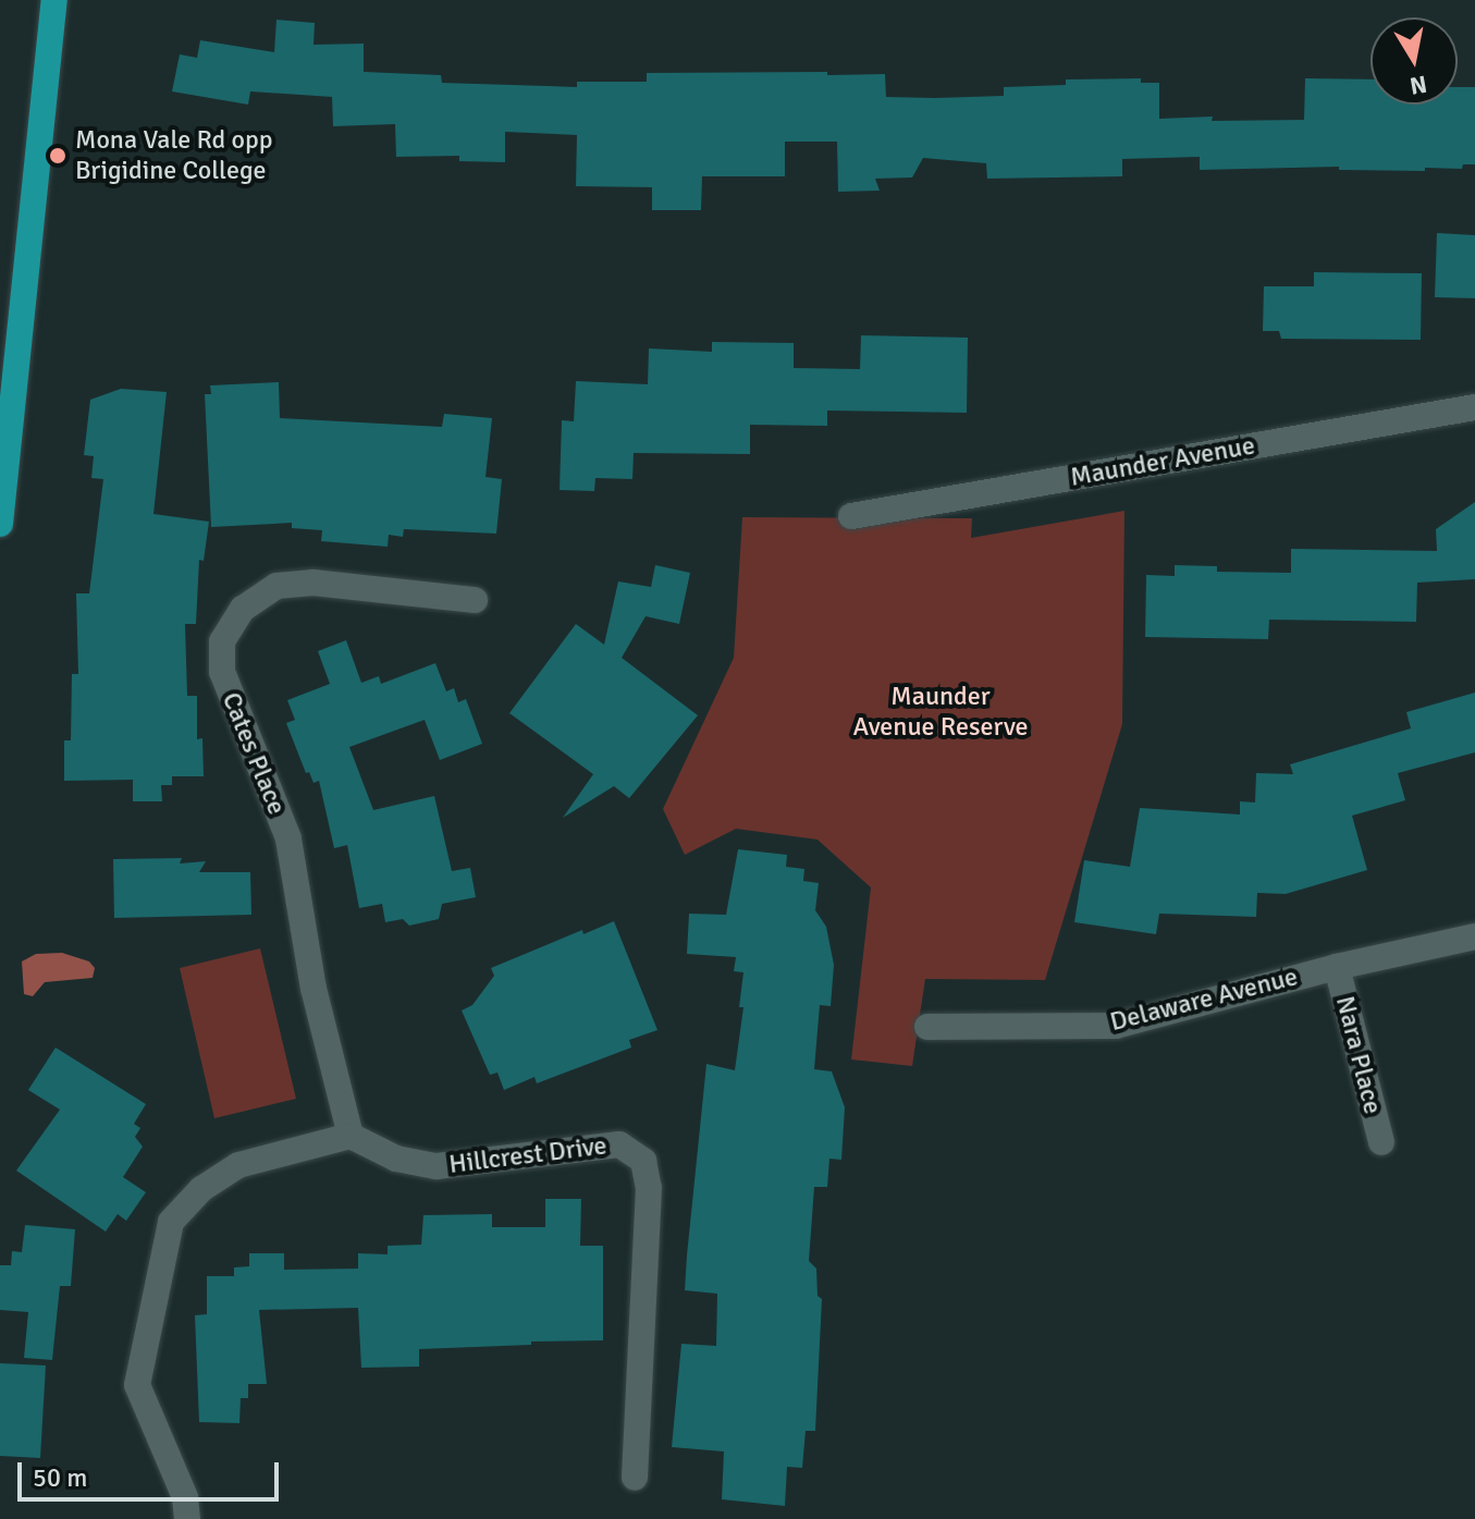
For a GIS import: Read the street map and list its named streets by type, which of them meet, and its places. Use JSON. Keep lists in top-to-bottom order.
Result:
{
  "streets": {
    "street": [
      "Maunder Avenue",
      "Cates Place",
      "Delaware Avenue",
      "Nara Place",
      "Hillcrest Drive"
    ]
  },
  "crossings": [
    ["Cates Place", "Hillcrest Drive"],
    ["Delaware Avenue", "Nara Place"]
  ],
  "parks": ["Maunder Avenue Reserve"],
  "places": ["Mona Vale Rd opp Brigidine College"],
  "scale_bar": "50 m",
  "north": "bottom"
}
